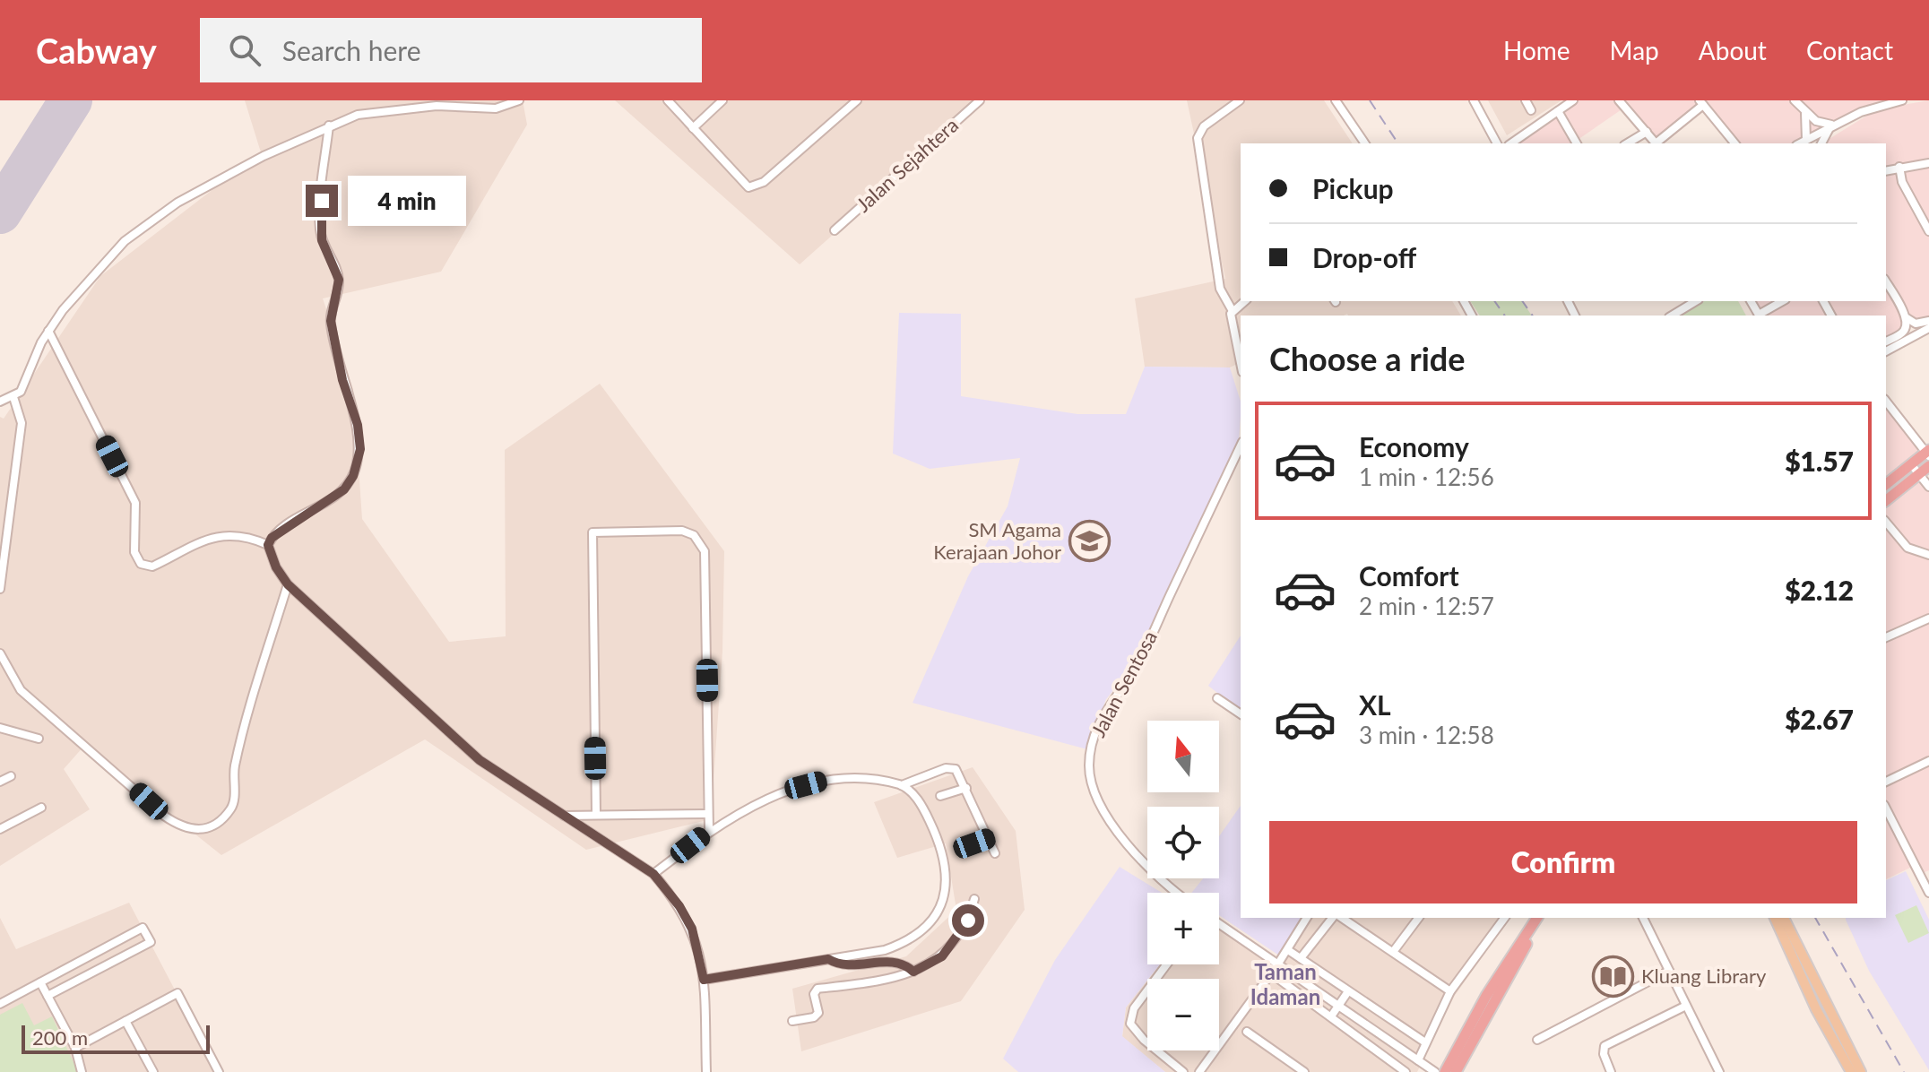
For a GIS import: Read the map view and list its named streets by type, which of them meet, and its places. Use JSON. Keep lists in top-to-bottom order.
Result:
{
  "streets": {
    "street": ["Jalan Sejahtera", "Jalan Sentosa"]
  },
  "districts": ["Taman Idaman"],
  "places": {
    "school or university": ["SM Agama Kerajaan Johor"],
    "library": ["Kluang Library"]
  },
  "scale_bar": "200 m",
  "north": "top",
  "page": {
    "header": "Cabway",
    "search": "Search here",
    "nav": [
      "Home",
      "Map",
      "About",
      "Contact"
    ],
    "banner": ["Pickup", "Drop-off"],
    "bubble": "4 min",
    "heading": "Choose a ride",
    "list": [
      {
        "name": "Economy",
        "note": "1 min · 12:56",
        "value": "$1.57"
      },
      {
        "name": "Comfort",
        "note": "2 min · 12:57",
        "value": "$2.12"
      },
      {
        "name": "XL",
        "note": "3 min · 12:58",
        "value": "$2.67"
      }
    ],
    "map_buttons": ["+", "−"],
    "buttons": "Confirm",
    "scale": "200 m"
  }
}
